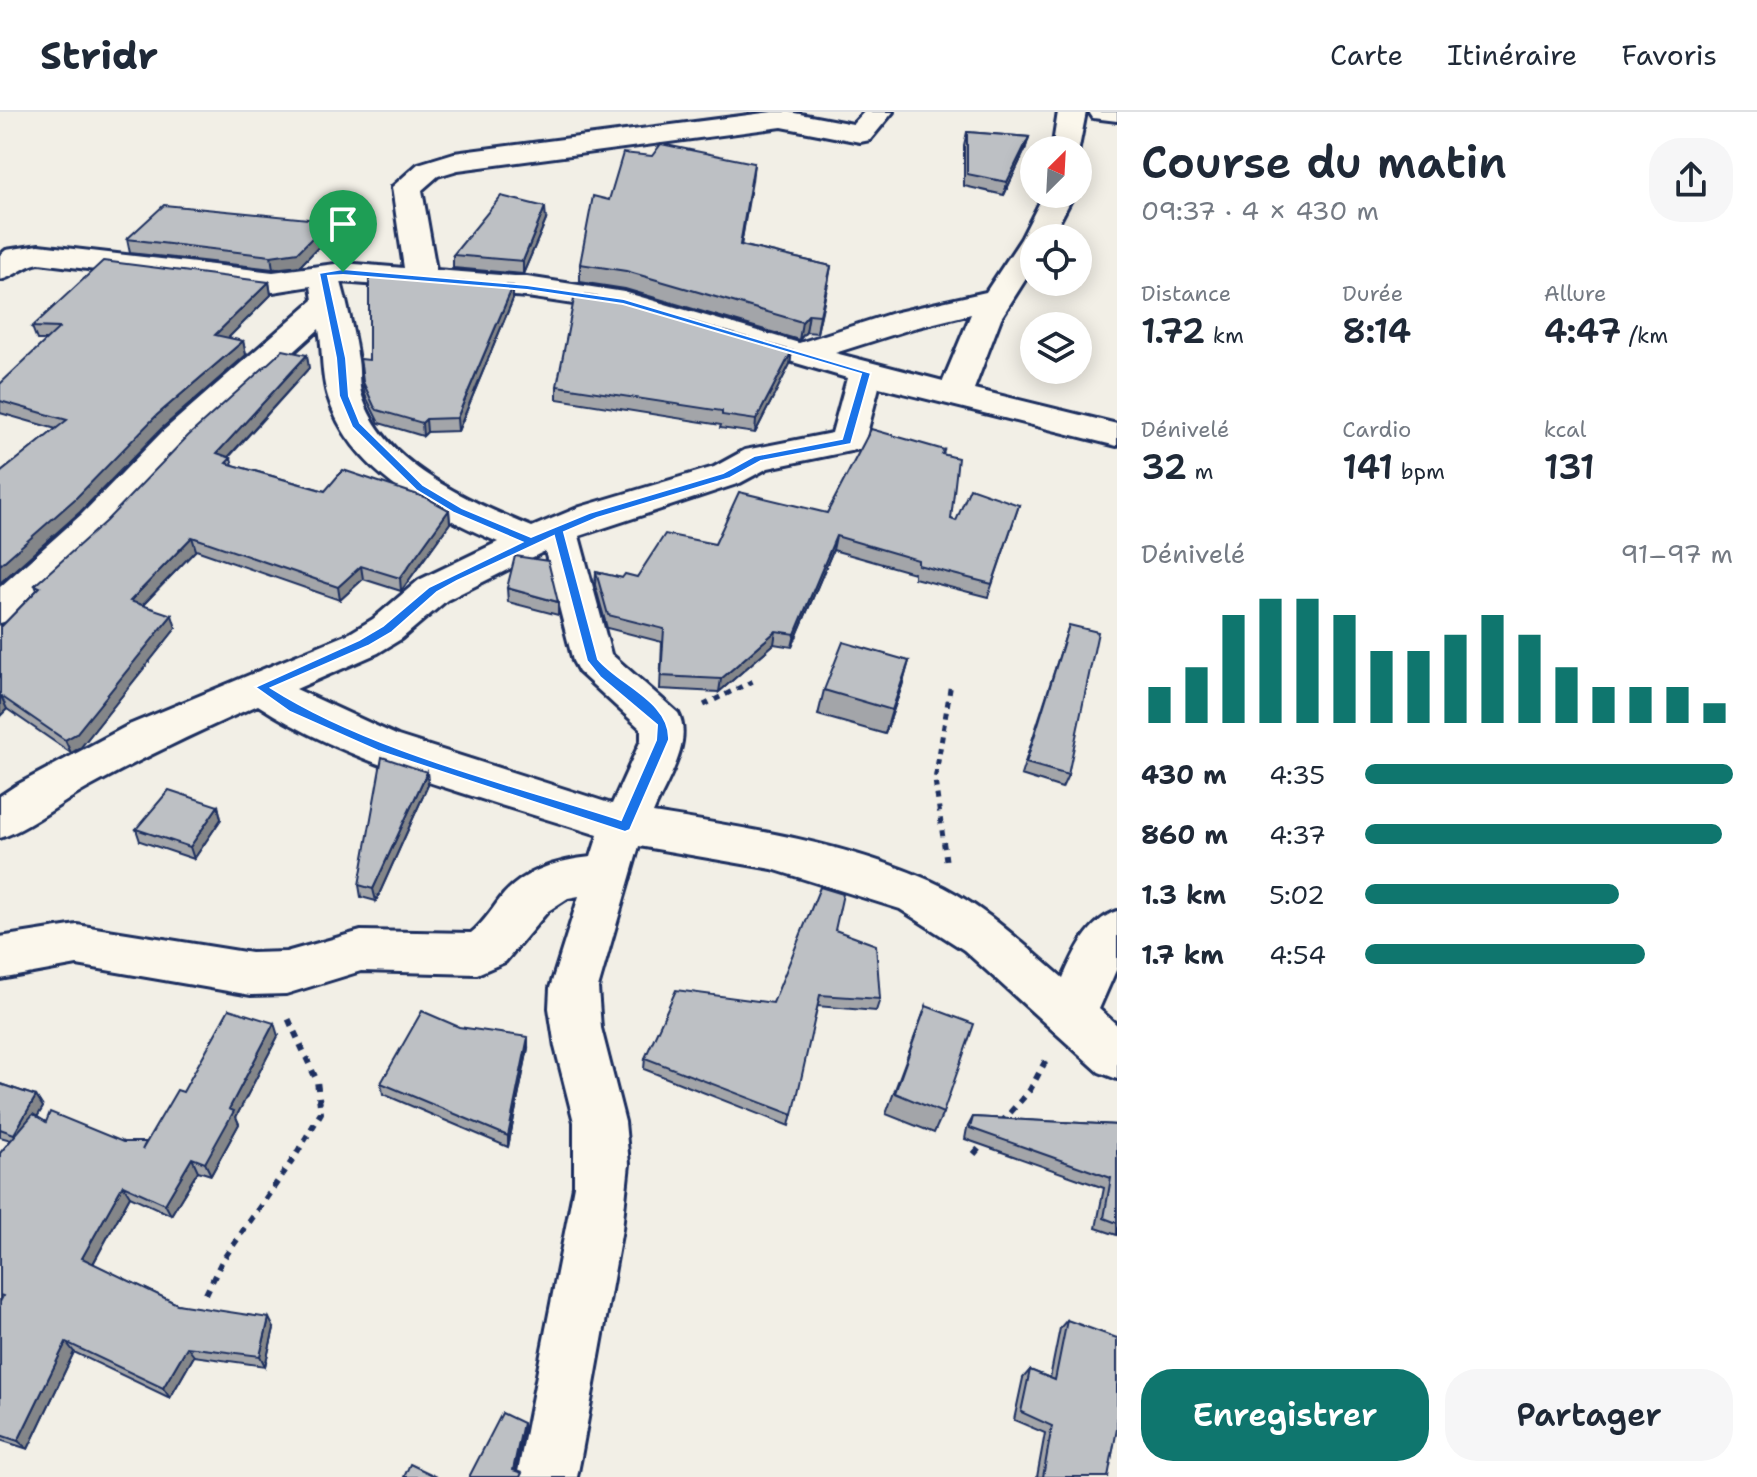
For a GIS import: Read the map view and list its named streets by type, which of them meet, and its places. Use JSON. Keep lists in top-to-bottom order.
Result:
{
  "north": "top right",
  "page": {
    "header": "Stridr",
    "nav": ["Carte", "Itinéraire", "Favoris"],
    "heading": ["Course du matin", "09:37 · 4 × 430 m"],
    "stats": [
      ["Distance", "1.72 km"],
      ["Durée", "8:14"],
      ["Allure", "4:47 /km"],
      ["Dénivelé", "32 m"],
      ["Cardio", "141 bpm"],
      ["kcal", "131"]
    ],
    "chart": ["Dénivelé", "91–97 m"],
    "list": [
      {
        "name": "430 m",
        "note": "4:35"
      },
      {
        "name": "860 m",
        "note": "4:37"
      },
      {
        "name": "1.3 km",
        "note": "5:02"
      },
      {
        "name": "1.7 km",
        "note": "4:54"
      }
    ],
    "buttons": ["Enregistrer", "Partager"]
  }
}
